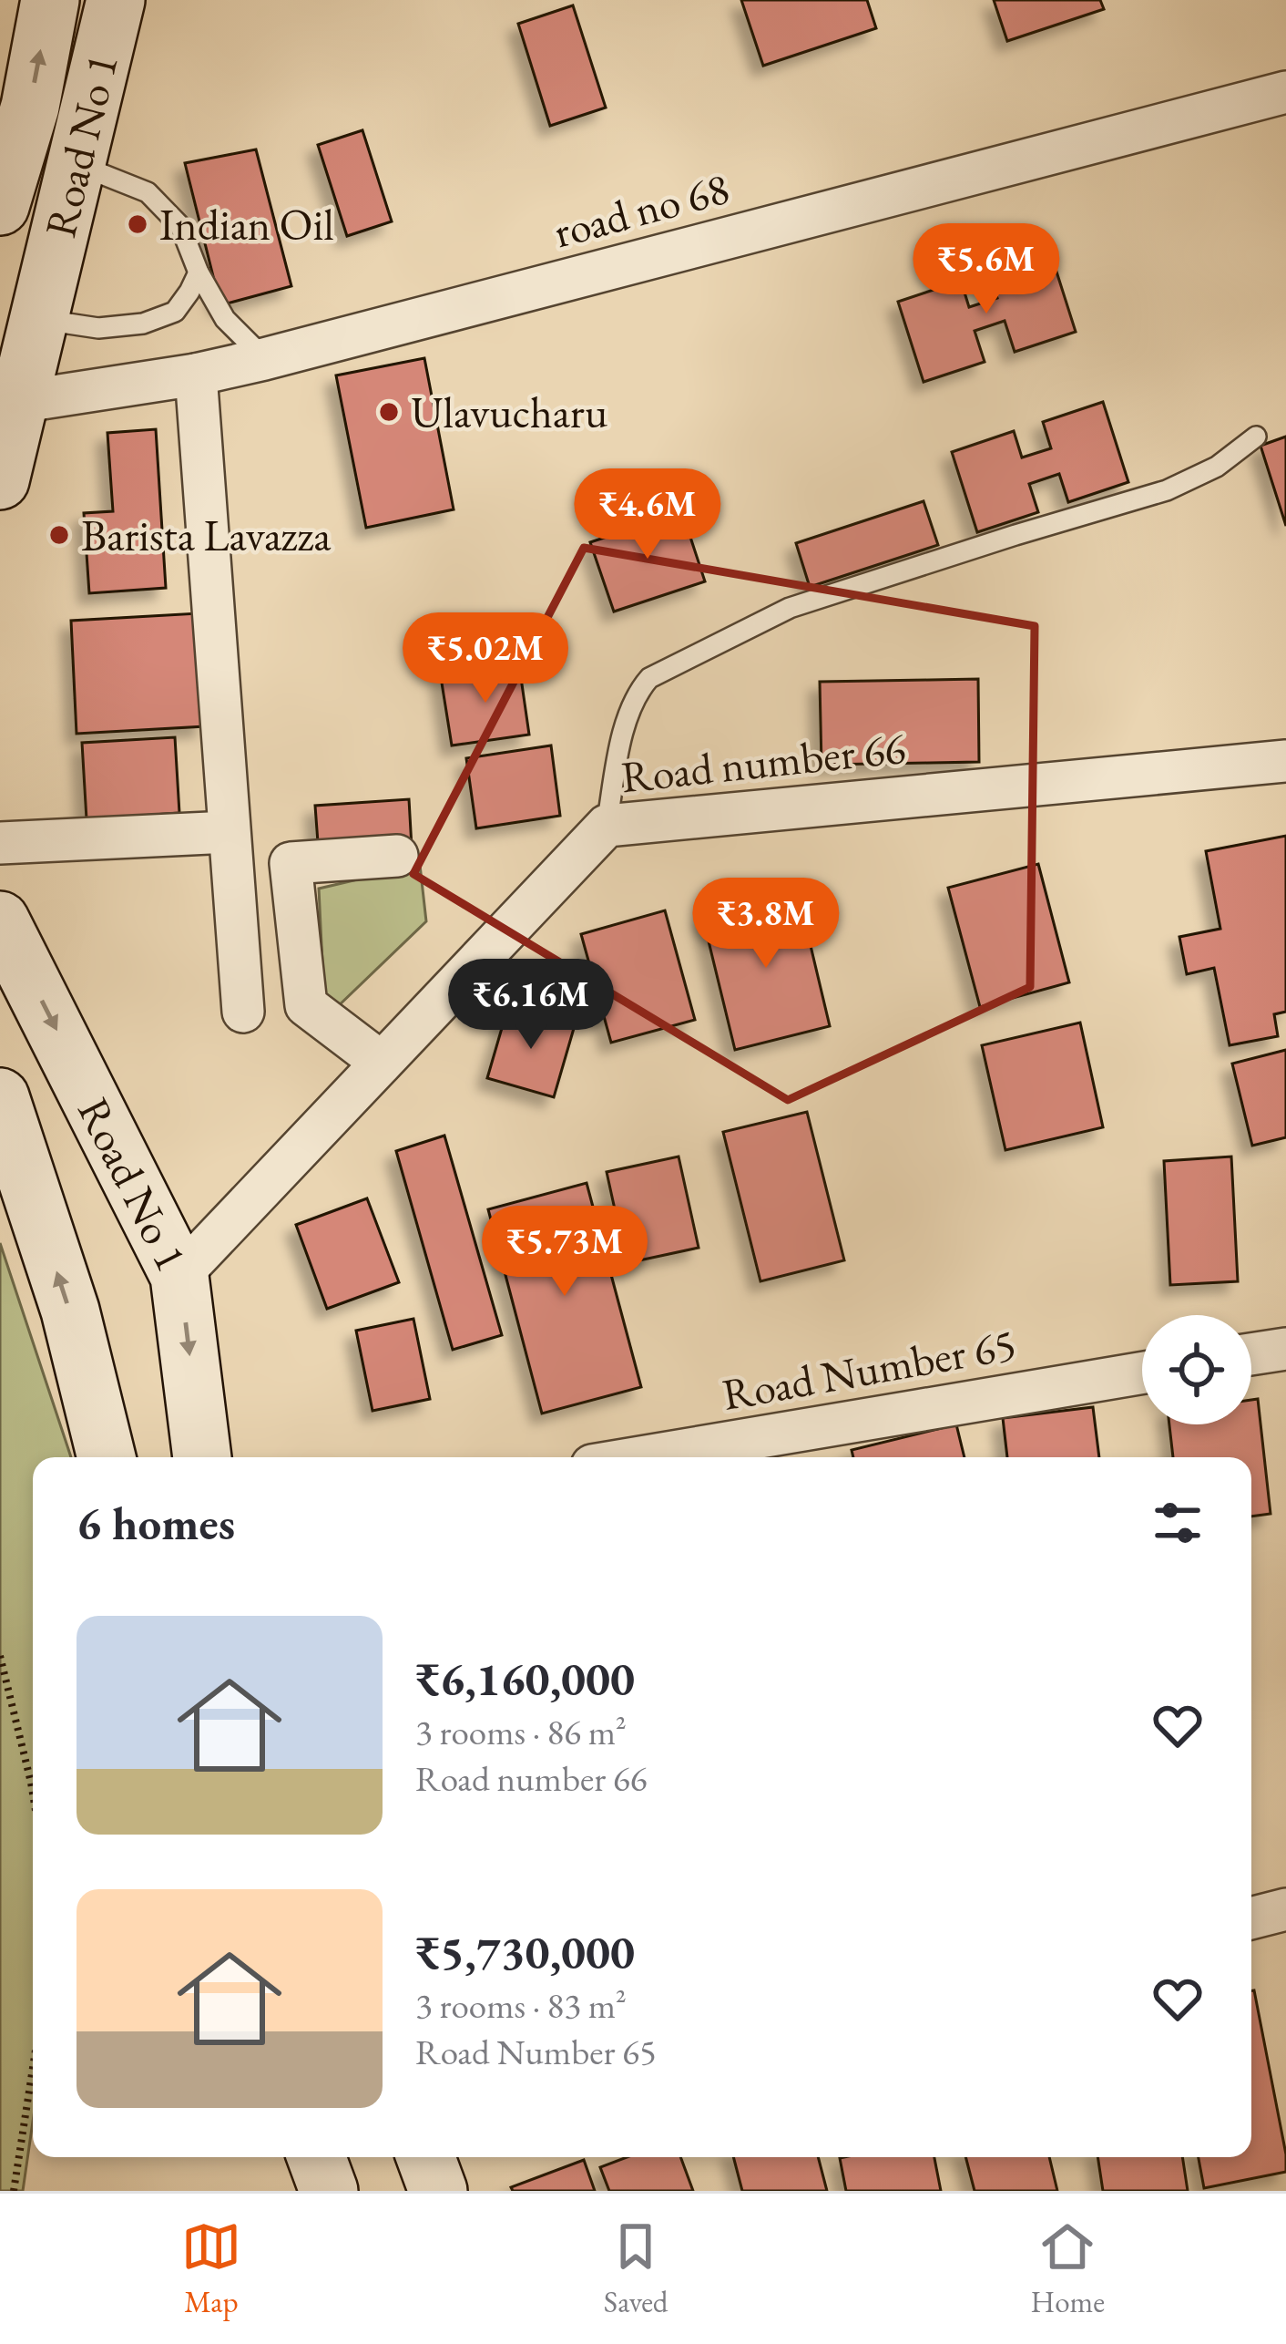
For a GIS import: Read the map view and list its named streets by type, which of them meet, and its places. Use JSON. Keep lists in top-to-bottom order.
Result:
{
  "streets": {
    "main road": ["Road No 1"],
    "street": ["road no 68", "Road number 66", "Road Number 65"]
  },
  "crossings": [
    ["Road No 1", "road no 68"],
    ["Road No 1", "Road number 66"]
  ],
  "places": ["Indian Oil", "Ulavucharu", "Barista Lavazza"],
  "page": {
    "price": [
      "₹5.6M",
      "₹4.6M",
      "₹5.02M",
      "₹3.8M",
      "₹6.16M",
      "₹5.73M"
    ],
    "heading": "6 homes",
    "list": [
      {
        "name": "₹6,160,000",
        "note": "3 rooms · 86 m² · Road number 66"
      },
      {
        "name": "₹5,730,000",
        "note": "3 rooms · 83 m² · Road Number 65"
      }
    ],
    "tabs": ["Map", "Saved", "Home"]
  }
}
